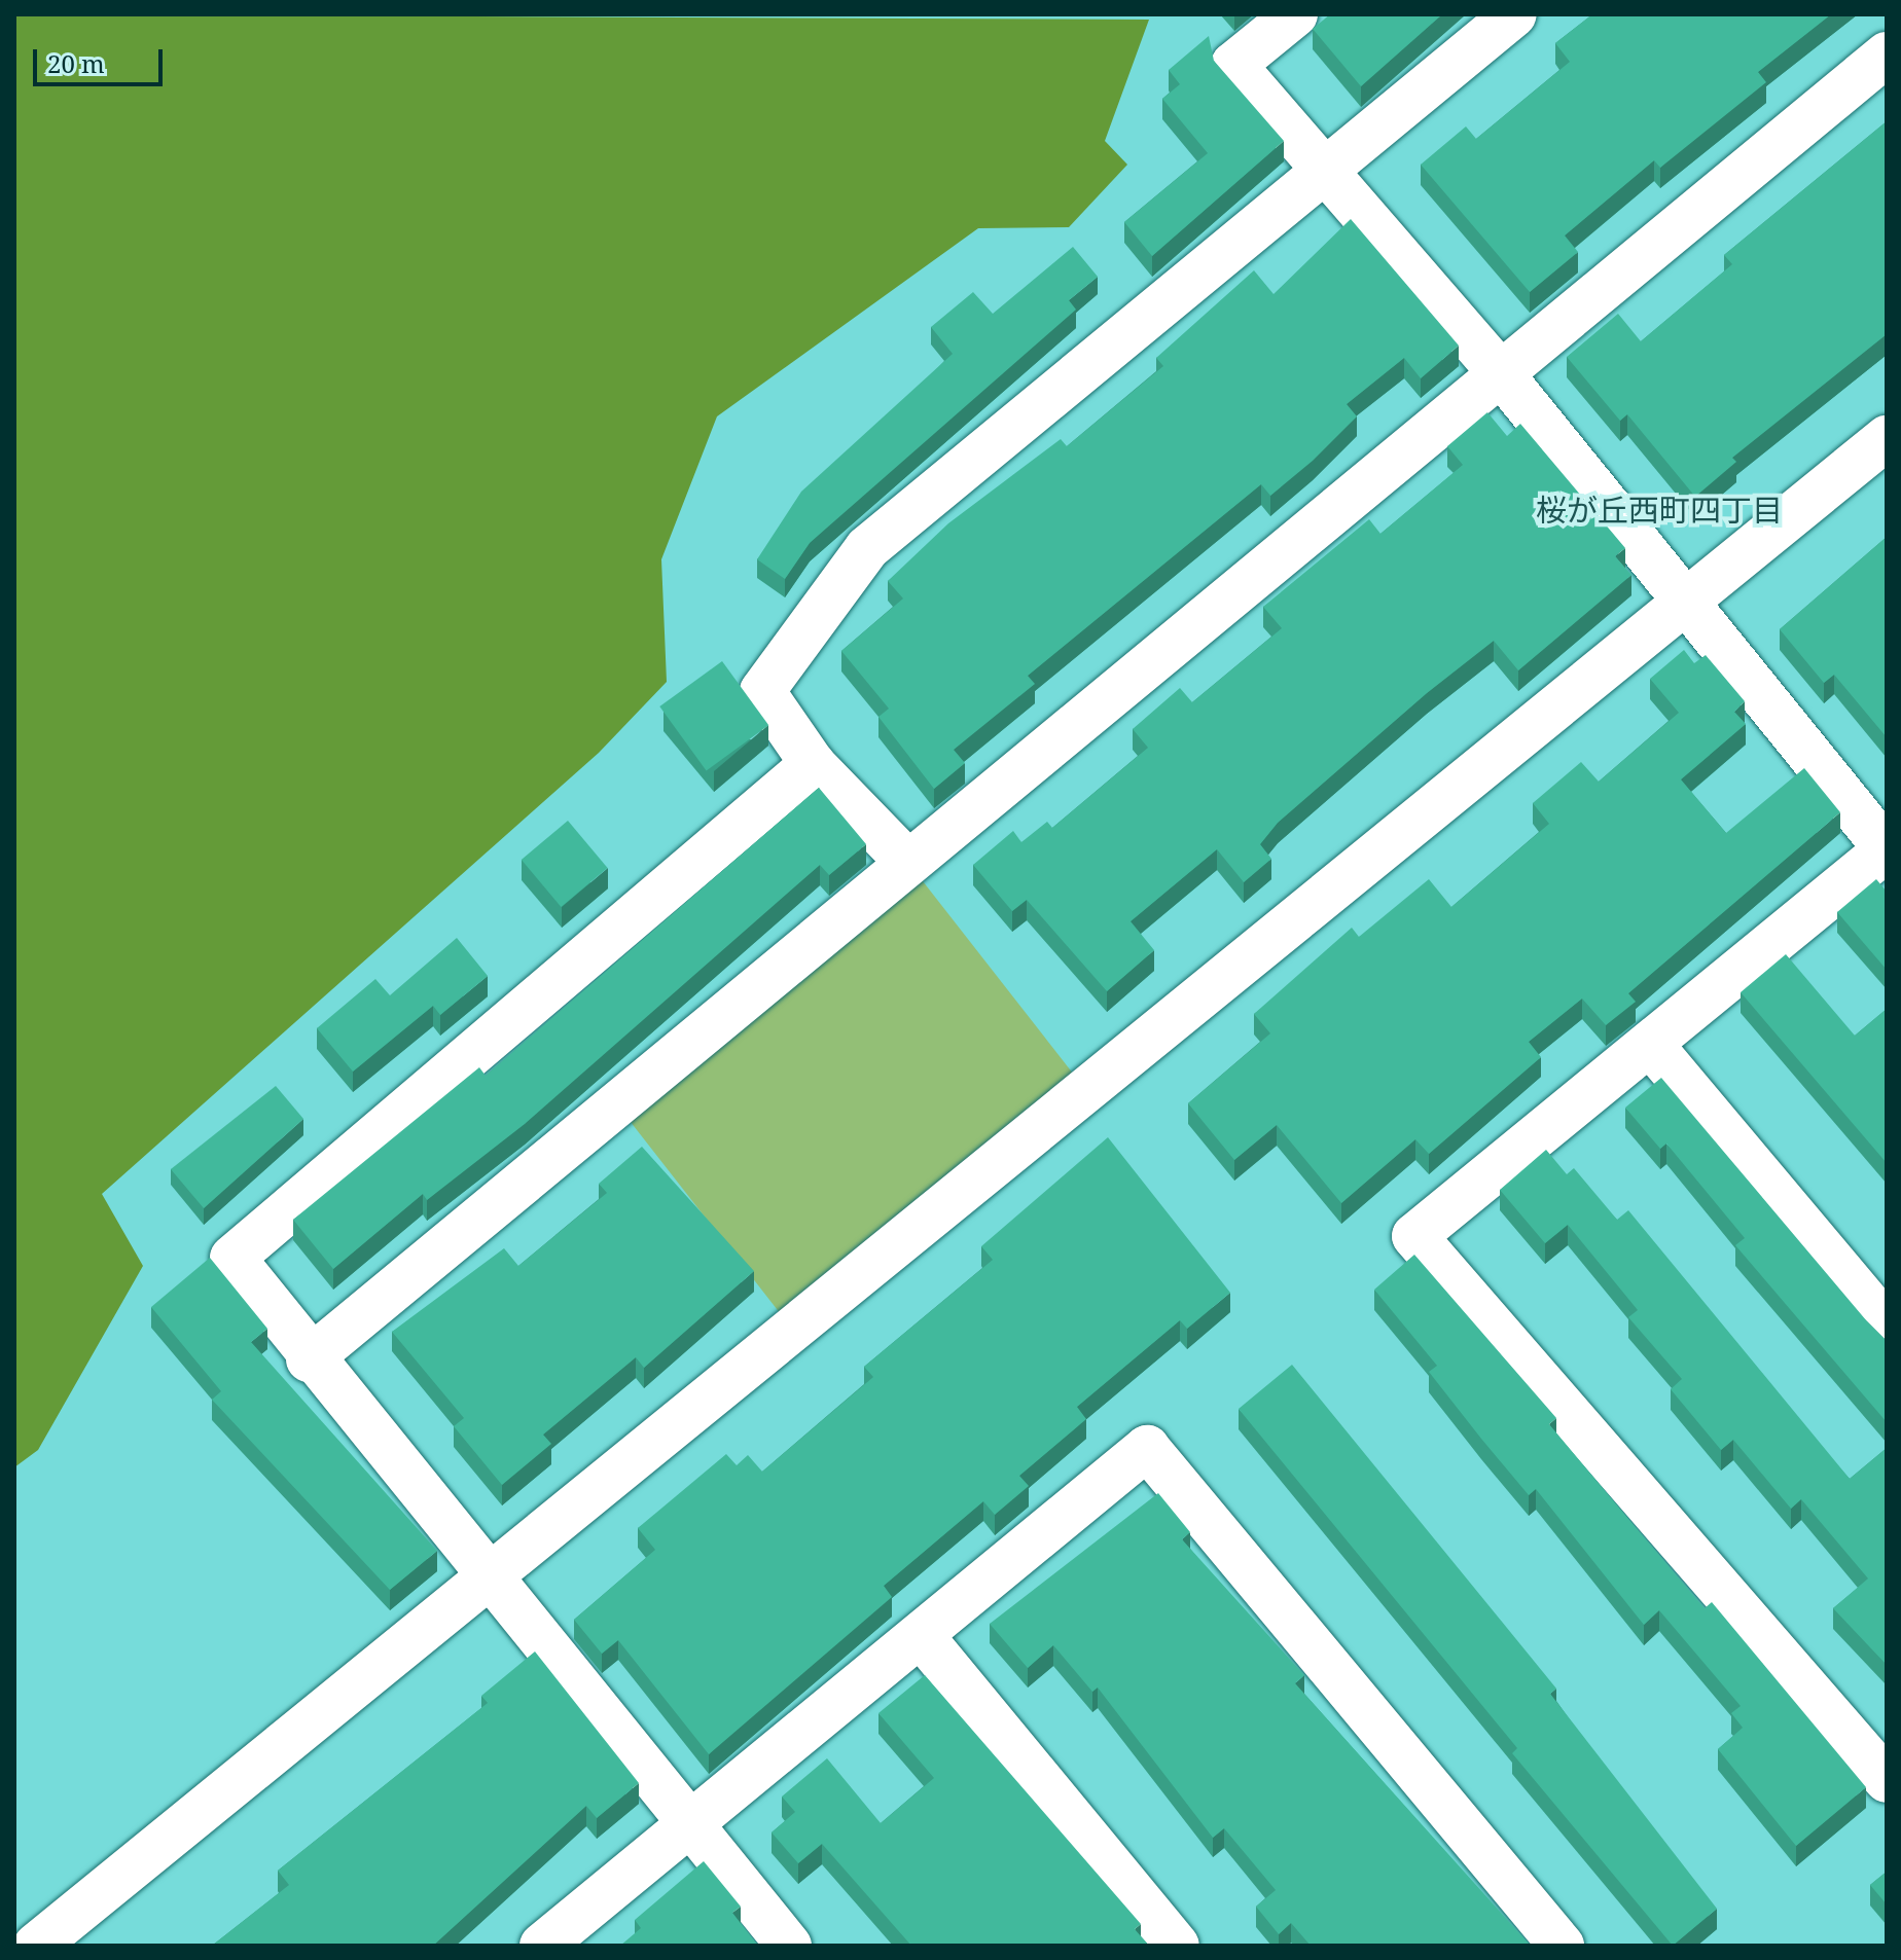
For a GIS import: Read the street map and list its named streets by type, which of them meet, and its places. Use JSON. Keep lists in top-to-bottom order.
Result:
{
  "districts": ["桜が丘西町四丁目"],
  "scale_bar": "20 m"
}
